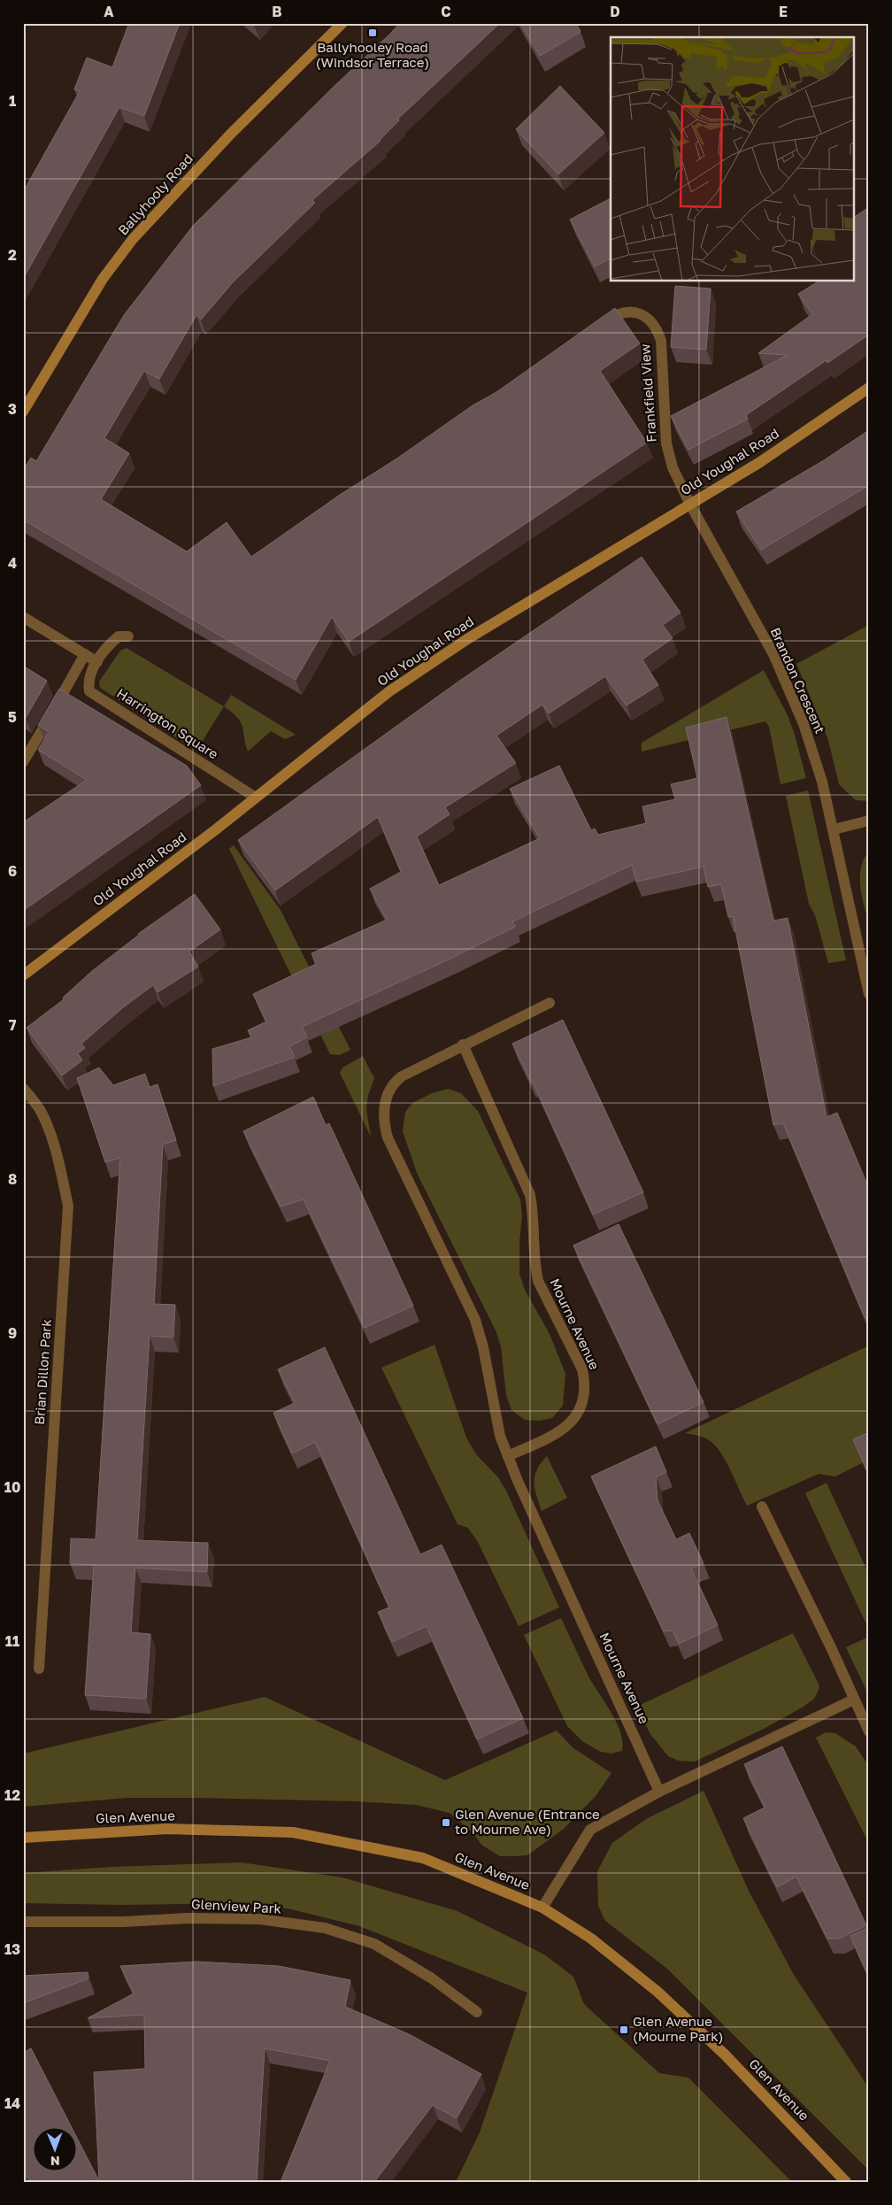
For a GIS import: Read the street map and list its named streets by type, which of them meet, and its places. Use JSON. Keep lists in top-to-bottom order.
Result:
{
  "streets": {
    "street": [
      "Ballyhooly Road",
      "Frankfield View",
      "Old Youghal Road",
      "Brandon Crescent",
      "Harrington Square",
      "Mourne Avenue",
      "Brian Dillon Park",
      "Glen Avenue",
      "Glenview Park"
    ]
  },
  "crossings": [
    ["Frankfield View", "Old Youghal Road"],
    ["Frankfield View", "Brandon Crescent"],
    ["Old Youghal Road", "Brandon Crescent"],
    ["Old Youghal Road", "Harrington Square"]
  ],
  "places": {
    "transit": ["Ballyhooley Road (Windsor Terrace)", "Glen Avenue (Entrance to Mourne Ave)", "Glen Avenue (Mourne Park)"]
  },
  "north": "bottom",
  "grid": {
    "columns": [
      "A",
      "B",
      "C",
      "D",
      "E"
    ],
    "rows": [
      "1",
      "2",
      "3",
      "4",
      "5",
      "6",
      "7",
      "8",
      "9",
      "10",
      "11",
      "12",
      "13",
      "14"
    ]
  }
}
